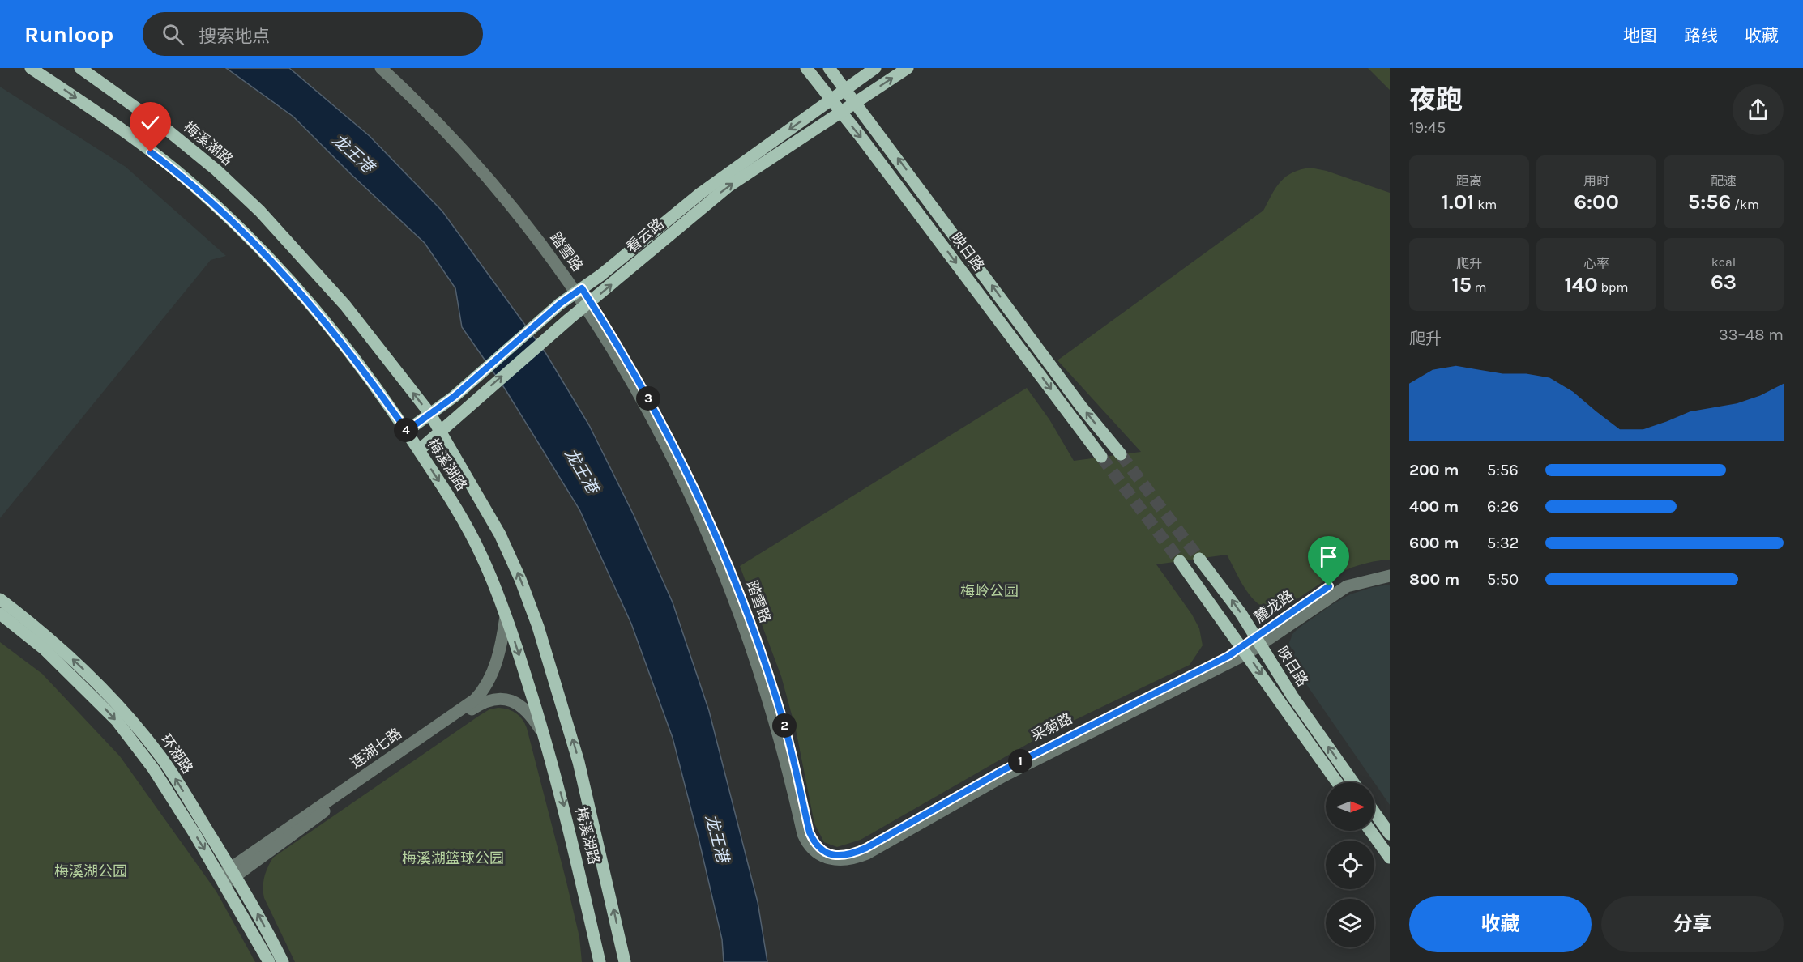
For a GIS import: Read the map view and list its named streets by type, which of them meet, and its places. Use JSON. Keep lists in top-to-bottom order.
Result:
{
  "streets": {
    "main road": [
      "梅溪湖路",
      "看云路",
      "映日路",
      "环湖路"
    ],
    "street": [
      "踏雪路",
      "麓龙路",
      "采菊路",
      "连湖七路"
    ]
  },
  "crossings": [
    ["梅溪湖路", "看云路"],
    ["梅溪湖路", "连湖七路"],
    ["看云路", "踏雪路"],
    ["看云路", "映日路"],
    ["踏雪路", "采菊路"],
    ["映日路", "麓龙路"],
    ["映日路", "采菊路"],
    ["麓龙路", "采菊路"],
    ["连湖七路", "环湖路"]
  ],
  "water": ["龙王港"],
  "parks": ["梅岭公园", "梅溪湖篮球公园", "梅溪湖公园"],
  "north": "right",
  "page": {
    "header": "Runloop",
    "search": "搜索地点",
    "nav": ["地图", "路线", "收藏"],
    "heading": ["夜跑", "19:45"],
    "stats": [
      ["距离", "1.01 km"],
      ["用时", "6:00"],
      ["配速", "5:56 /km"],
      ["爬升", "15 m"],
      ["心率", "140 bpm"],
      ["kcal", "63"]
    ],
    "chart": ["爬升", "33–48 m"],
    "pins": [
      "3",
      "4",
      "2",
      "1"
    ],
    "list": [
      {
        "name": "200 m",
        "note": "5:56"
      },
      {
        "name": "400 m",
        "note": "6:26"
      },
      {
        "name": "600 m",
        "note": "5:32"
      },
      {
        "name": "800 m",
        "note": "5:50"
      }
    ],
    "buttons": ["收藏", "分享"]
  }
}
